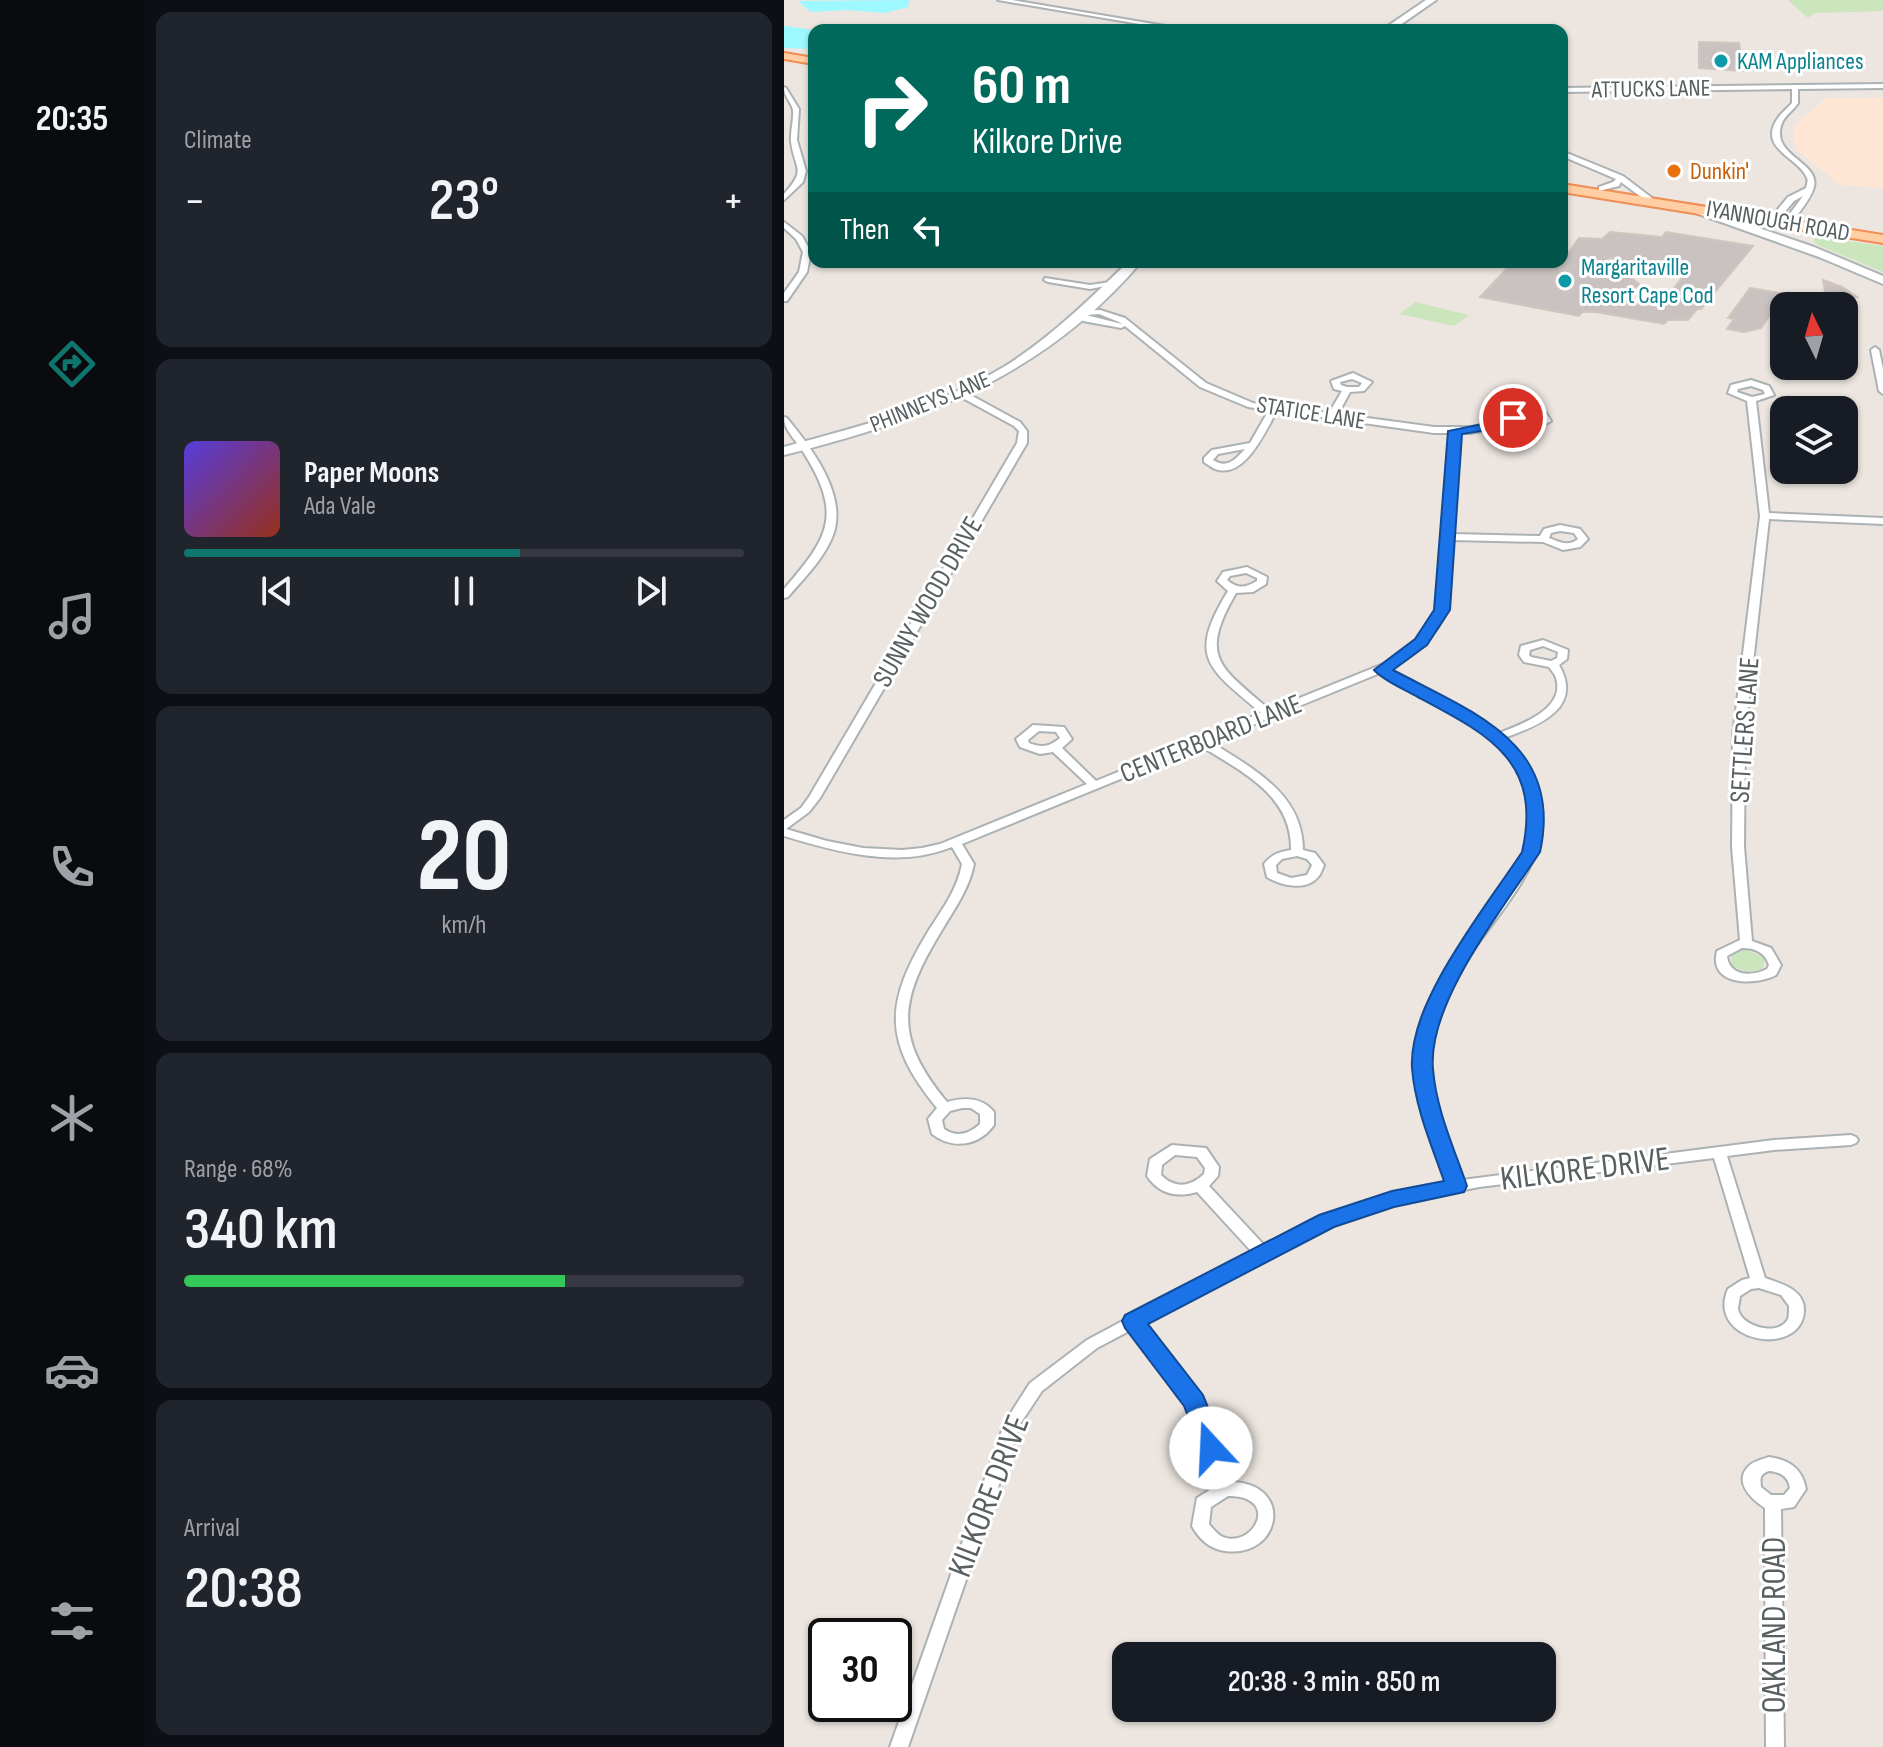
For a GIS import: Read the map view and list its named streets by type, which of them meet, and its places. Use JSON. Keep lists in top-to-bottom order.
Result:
{
  "streets": {
    "main road": ["IYANNOUGH ROAD", "PHINNEYS LANE"],
    "street": [
      "ATTUCKS LANE",
      "STATICE LANE",
      "SUNNY WOOD DRIVE",
      "SETTLERS LANE",
      "CENTERBOARD LANE",
      "KILKORE DRIVE",
      "OAKLAND ROAD"
    ]
  },
  "crossings": [
    ["PHINNEYS LANE", "STATICE LANE"],
    ["PHINNEYS LANE", "SUNNY WOOD DRIVE"],
    ["STATICE LANE", "CENTERBOARD LANE"]
  ],
  "places": ["KAM Appliances", "Dunkin'", "Margaritaville Resort Cape Cod"],
  "north": "top",
  "page": {
    "tabs": "20:35",
    "tile": [
      "Climate",
      ["20", "km/h"],
      ["Range · 68%", "340 km"],
      ["Arrival", "20:38"]
    ],
    "turn": ["60 m", "Kilkore Drive"],
    "heat": ["−", "23°", "+"],
    "then": "Then",
    "song": ["Paper Moons", "Ada Vale"],
    "limit": "30",
    "trip": "20:38 · 3 min · 850 m"
  }
}
